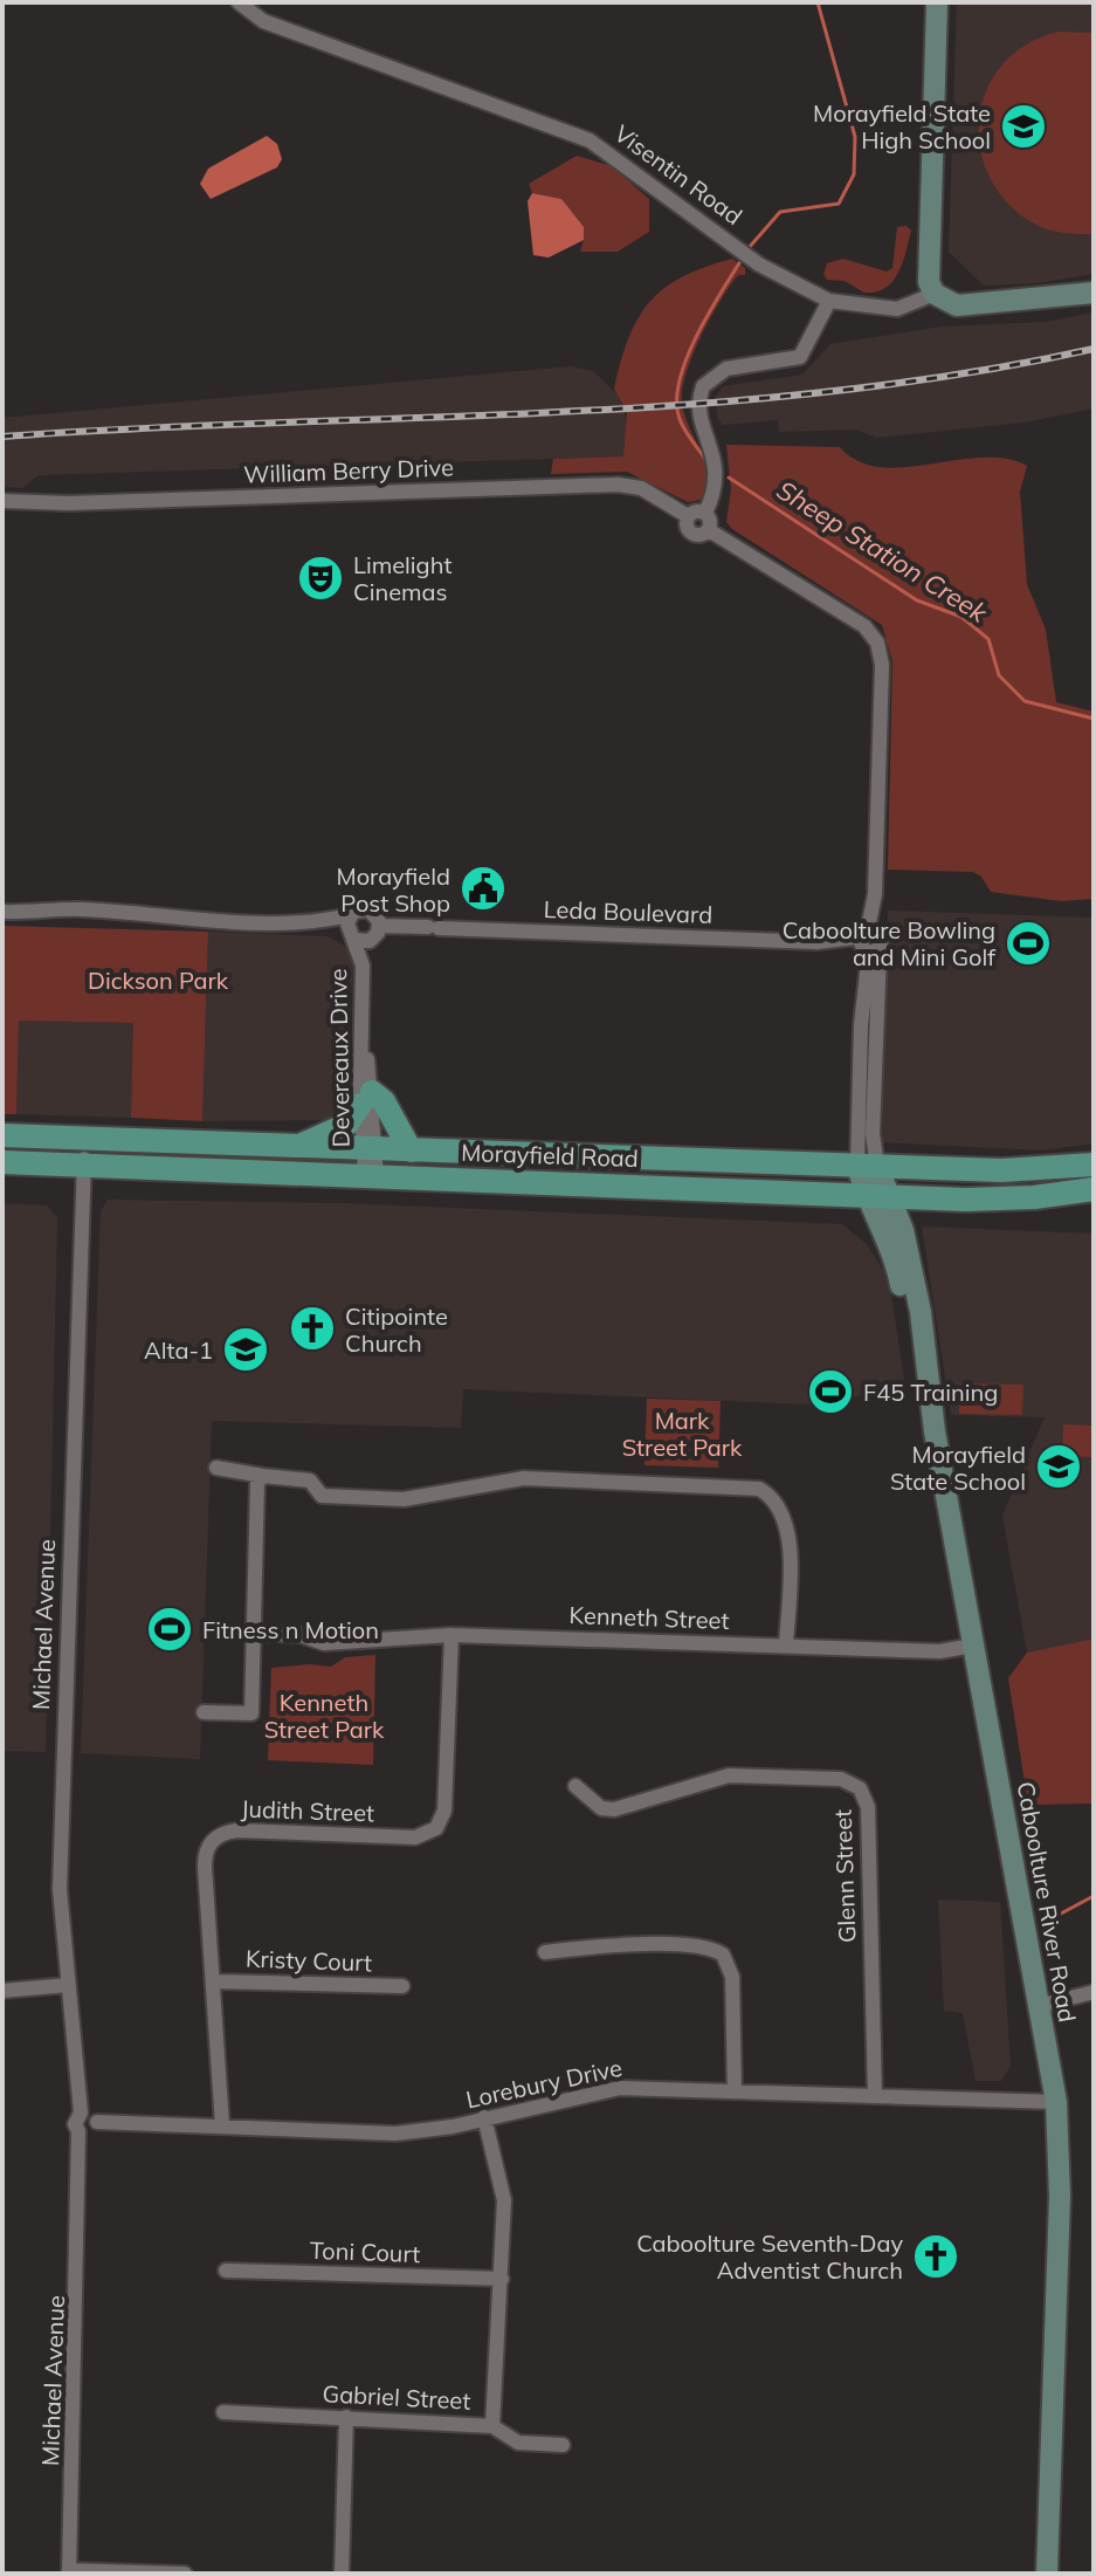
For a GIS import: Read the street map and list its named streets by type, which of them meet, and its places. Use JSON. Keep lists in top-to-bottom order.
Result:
{
  "streets": {
    "main road": ["Morayfield Road", "Caboolture River Road"],
    "street": [
      "Visentin Road",
      "William Berry Drive",
      "Leda Boulevard",
      "Devereaux Drive",
      "Kenneth Street",
      "Michael Avenue",
      "Judith Street",
      "Glenn Street",
      "Kristy Court",
      "Lorebury Drive",
      "Toni Court",
      "Gabriel Street"
    ]
  },
  "crossings": [
    ["Leda Boulevard", "Devereaux Drive"],
    ["Devereaux Drive", "Morayfield Road"],
    ["Morayfield Road", "Michael Avenue"],
    ["Morayfield Road", "Caboolture River Road"],
    ["Kenneth Street", "Judith Street"],
    ["Kenneth Street", "Caboolture River Road"],
    ["Michael Avenue", "Lorebury Drive"],
    ["Judith Street", "Kristy Court"],
    ["Judith Street", "Lorebury Drive"],
    ["Glenn Street", "Lorebury Drive"],
    ["Caboolture River Road", "Lorebury Drive"]
  ],
  "water": ["Sheep Station Creek"],
  "parks": ["Dickson Park", "Mark Street Park", "Kenneth Street Park"],
  "places": {
    "school or university": ["Morayfield State High School", "Alta-1", "Morayfield State School"],
    "theatre": ["Limelight Cinemas"],
    "public building": ["Morayfield Post Shop"],
    "sports": ["Caboolture Bowling and Mini Golf", "F45 Training", "Fitness n Motion"],
    "church": ["Citipointe Church", "Caboolture Seventh-Day Adventist Church"]
  }
}
